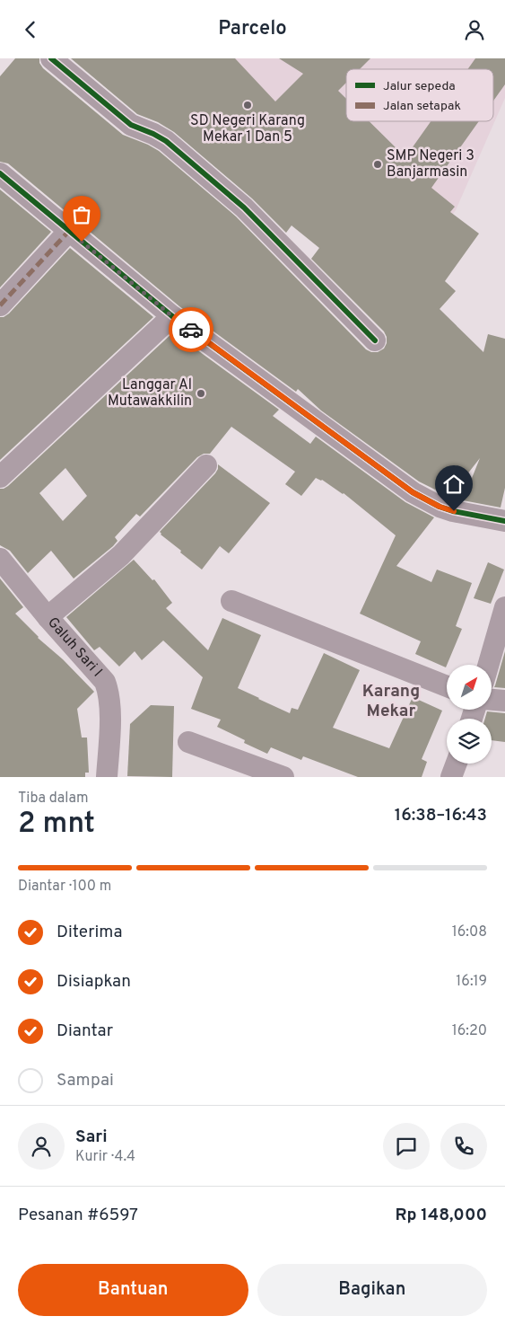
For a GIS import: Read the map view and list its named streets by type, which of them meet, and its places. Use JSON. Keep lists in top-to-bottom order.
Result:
{
  "streets": {
    "street": ["Galuh Sari I"]
  },
  "districts": ["Karang Mekar"],
  "places": ["SD Negeri Karang Mekar 1 Dan 5", "SMP Negeri 3 Banjarmasin", "Langgar Al Mutawakkilin"],
  "legend": ["Jalur sepeda", "Jalan setapak"],
  "north": "top right",
  "page": {
    "header": "Parcelo",
    "heading": ["2 mnt", "Tiba dalam", "16:38–16:43"],
    "panel": [
      "Sari",
      "Kurir · 4.4",
      "Pesanan #6597",
      "Rp 148,000"
    ],
    "bar": "Diantar · 100 m",
    "list": [
      ["Diterima", "16:08"],
      ["Disiapkan", "16:19"],
      ["Diantar", "16:20"],
      "Sampai"
    ],
    "buttons": ["Bantuan", "Bagikan"]
  }
}
